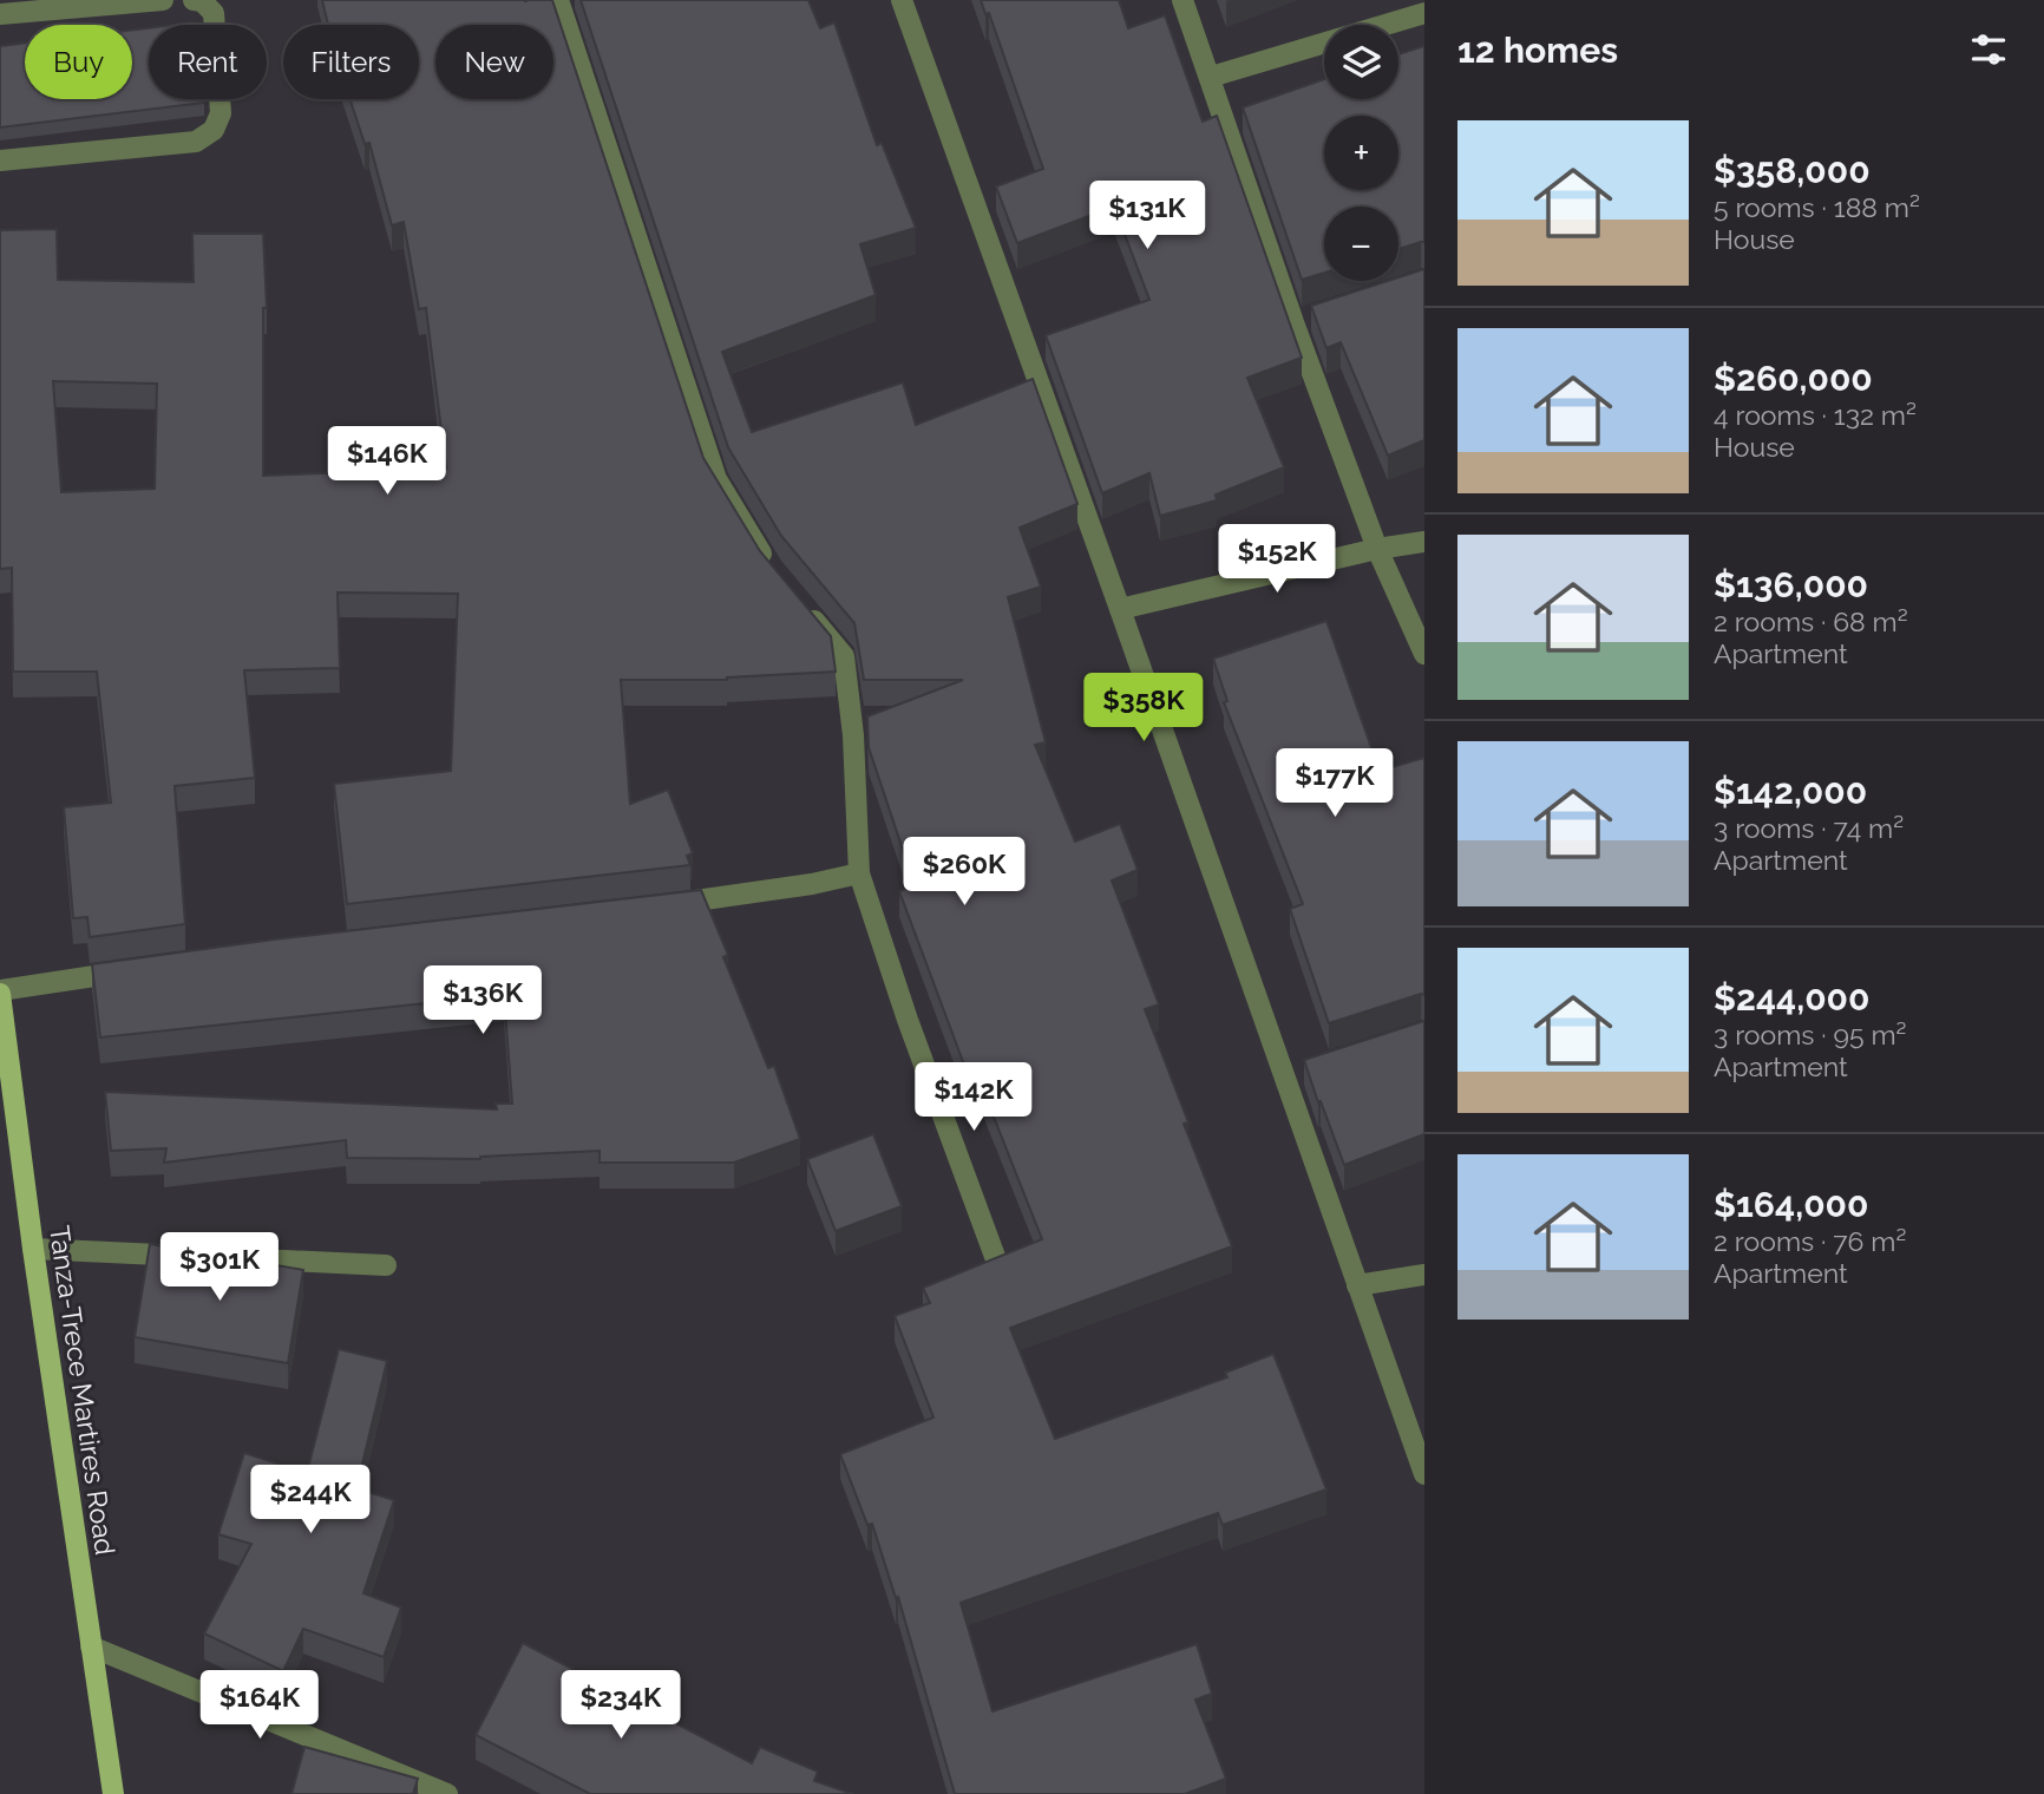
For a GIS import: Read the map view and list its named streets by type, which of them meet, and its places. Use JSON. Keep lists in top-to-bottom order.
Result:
{
  "streets": {
    "main road": ["Tanza-Trece Martires Road"]
  },
  "page": {
    "heading": "12 homes",
    "map_buttons": ["+", "−"],
    "chip": [
      "Buy",
      "Rent",
      "Filters",
      "New"
    ],
    "list": [
      {
        "name": "$358,000",
        "note": "5 rooms · 188 m² · House"
      },
      {
        "name": "$260,000",
        "note": "4 rooms · 132 m² · House"
      },
      {
        "name": "$136,000",
        "note": "2 rooms · 68 m² · Apartment"
      },
      {
        "name": "$142,000",
        "note": "3 rooms · 74 m² · Apartment"
      },
      {
        "name": "$244,000",
        "note": "3 rooms · 95 m² · Apartment"
      },
      {
        "name": "$164,000",
        "note": "2 rooms · 76 m² · Apartment"
      }
    ],
    "price": [
      "$131K",
      "$146K",
      "$152K",
      "$358K",
      "$177K",
      "$260K",
      "$136K",
      "$142K",
      "$301K",
      "$244K",
      "$164K",
      "$234K"
    ]
  }
}
